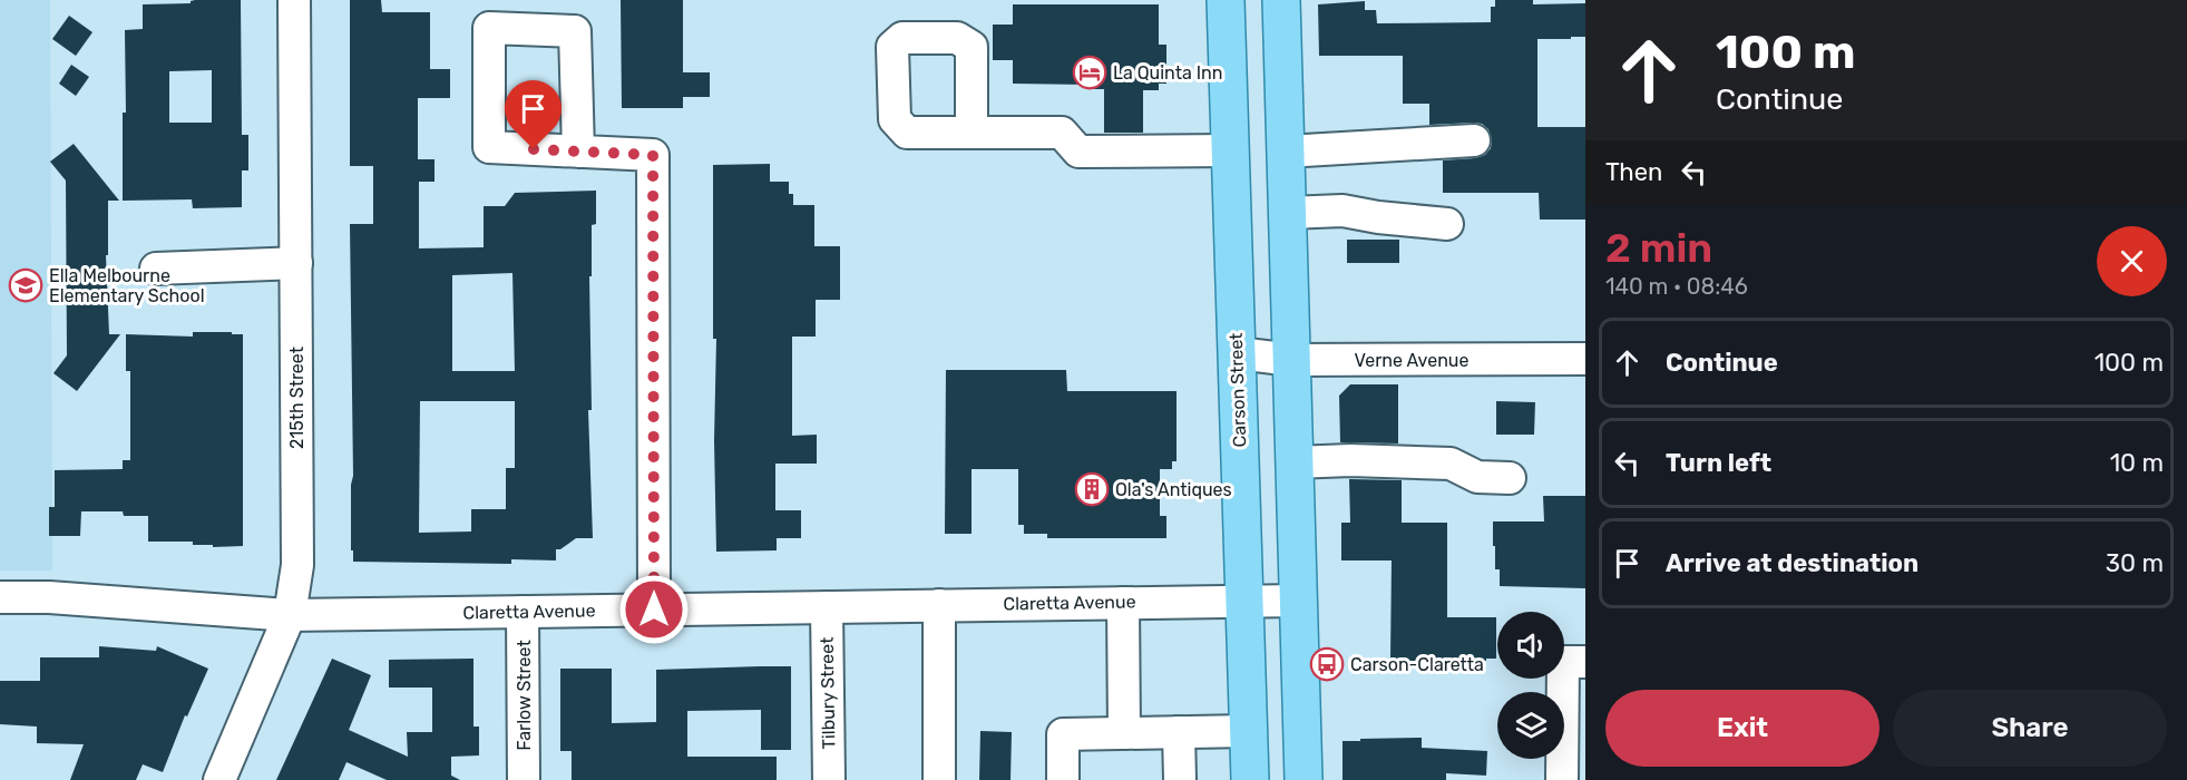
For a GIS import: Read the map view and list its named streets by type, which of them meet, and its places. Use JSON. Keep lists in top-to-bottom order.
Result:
{
  "streets": {
    "main road": ["Carson Street"],
    "street": [
      "Verne Avenue",
      "215th Street",
      "Claretta Avenue",
      "Tilbury Street",
      "Farlow Street"
    ]
  },
  "crossings": [
    ["Verne Avenue", "Carson Street"],
    ["Carson Street", "Claretta Avenue"],
    ["215th Street", "Claretta Avenue"],
    ["Claretta Avenue", "Tilbury Street"],
    ["Claretta Avenue", "Farlow Street"]
  ],
  "places": {
    "hotel": ["La Quinta Inn"],
    "school or university": ["Ella Melbourne Elementary School"],
    "building": ["Ola's Antiques"],
    "bus stop": ["Carson-Claretta"]
  },
  "page": {
    "turn": ["100 m", "Continue"],
    "then": "Then",
    "heading": ["2 min", "140 m · 08:46"],
    "list": [
      {
        "name": "Continue",
        "value": "100 m"
      },
      {
        "name": "Turn left",
        "value": "10 m"
      },
      {
        "name": "Arrive at destination",
        "value": "30 m"
      }
    ],
    "buttons": ["Exit", "Share"]
  }
}
